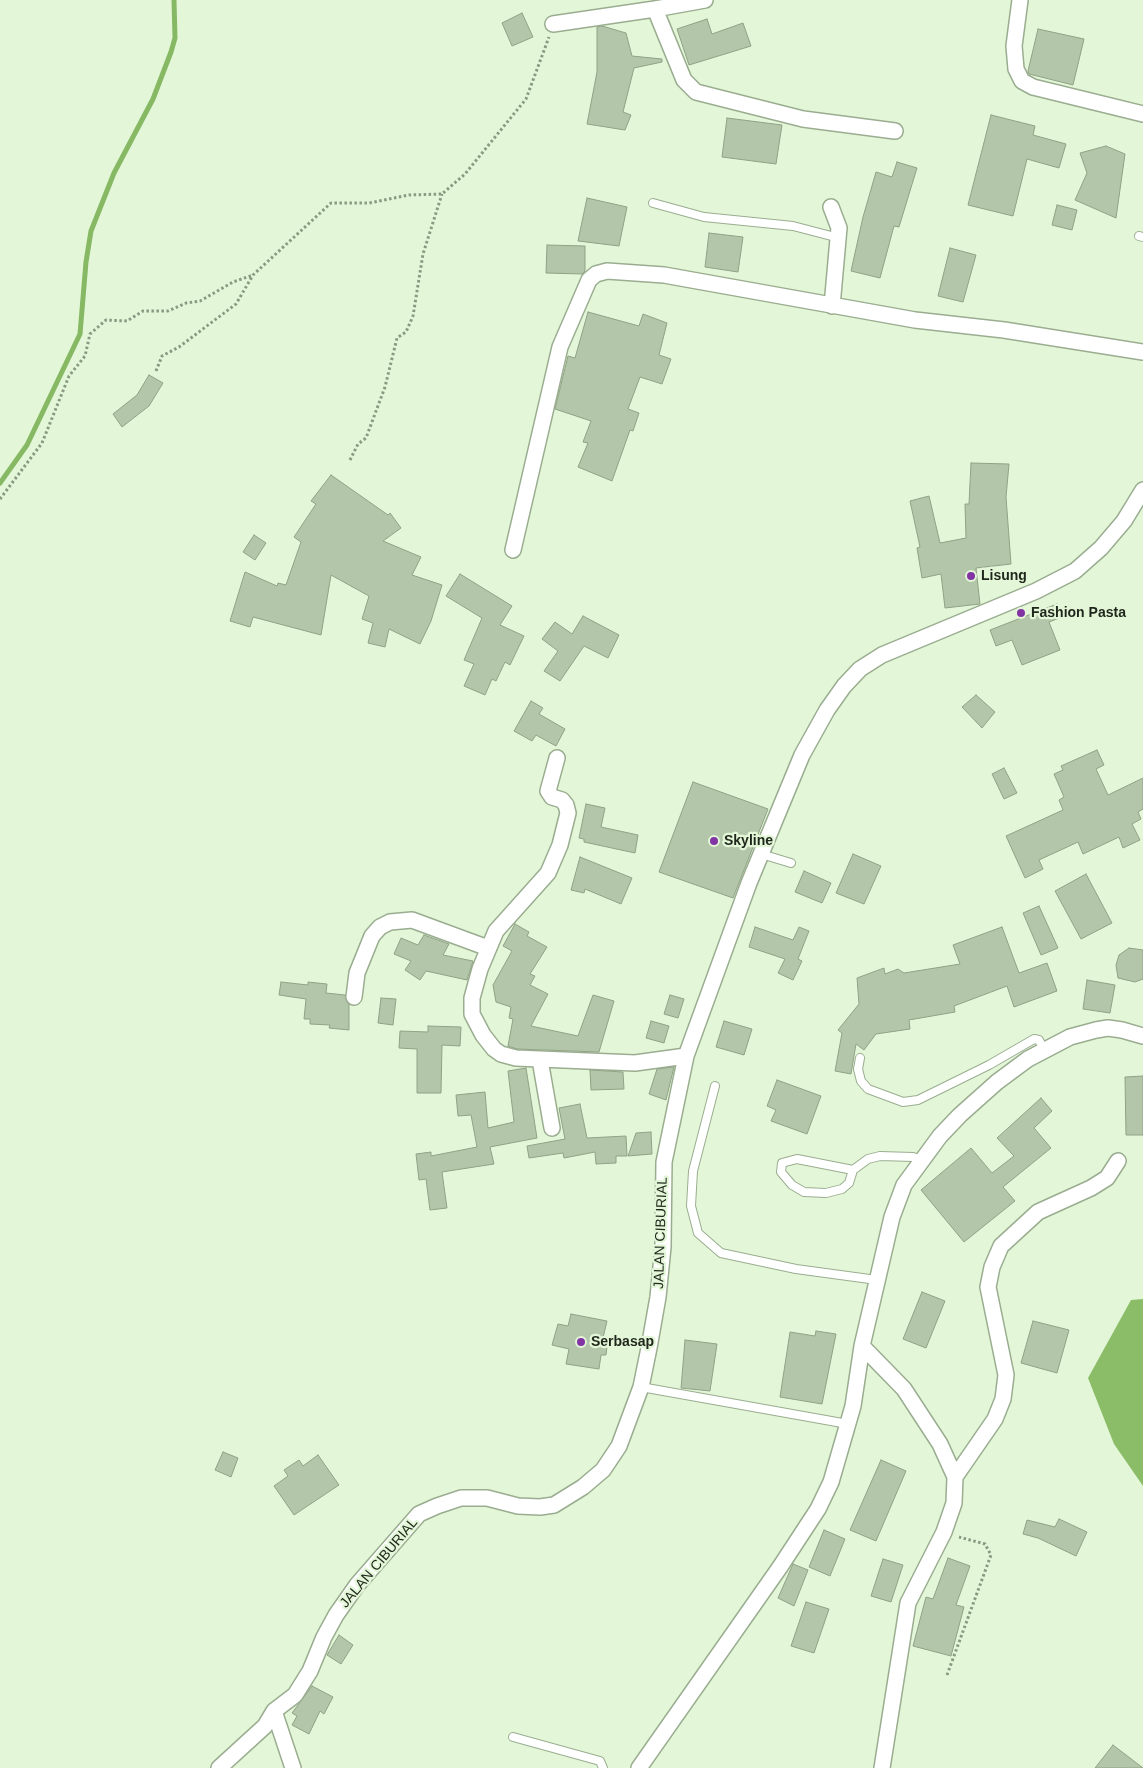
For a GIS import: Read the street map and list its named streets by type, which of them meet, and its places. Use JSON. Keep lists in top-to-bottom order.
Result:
{
  "streets": {
    "street": ["JALAN CIBURIAL"]
  },
  "places": [
    "Lisung",
    "Fashion Pasta",
    "Skyline",
    "Serbasap"
  ]
}
